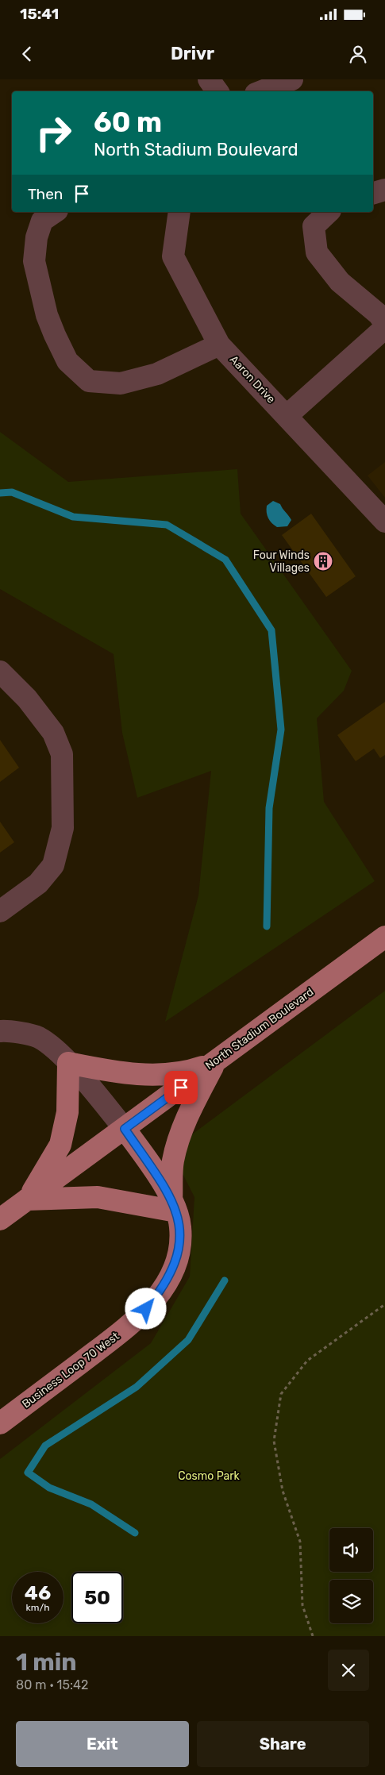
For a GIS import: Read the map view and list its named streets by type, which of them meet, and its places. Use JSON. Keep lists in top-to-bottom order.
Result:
{
  "streets": {
    "main road": ["North Stadium Boulevard", "Business Loop 70 West"],
    "street": ["Aaron Drive"]
  },
  "crossings": [
    ["North Stadium Boulevard", "Business Loop 70 West"]
  ],
  "parks": ["Cosmo Park"],
  "places": {
    "building": ["Four Winds Villages"]
  },
  "page": {
    "status": "15:41",
    "header": "Drivr",
    "turn": ["60 m", "North Stadium Boulevard"],
    "then": "Then",
    "speed": "46 km/h",
    "limit": "50",
    "heading": ["1 min", "80 m · 15:42"],
    "buttons": ["Exit", "Share"]
  }
}
